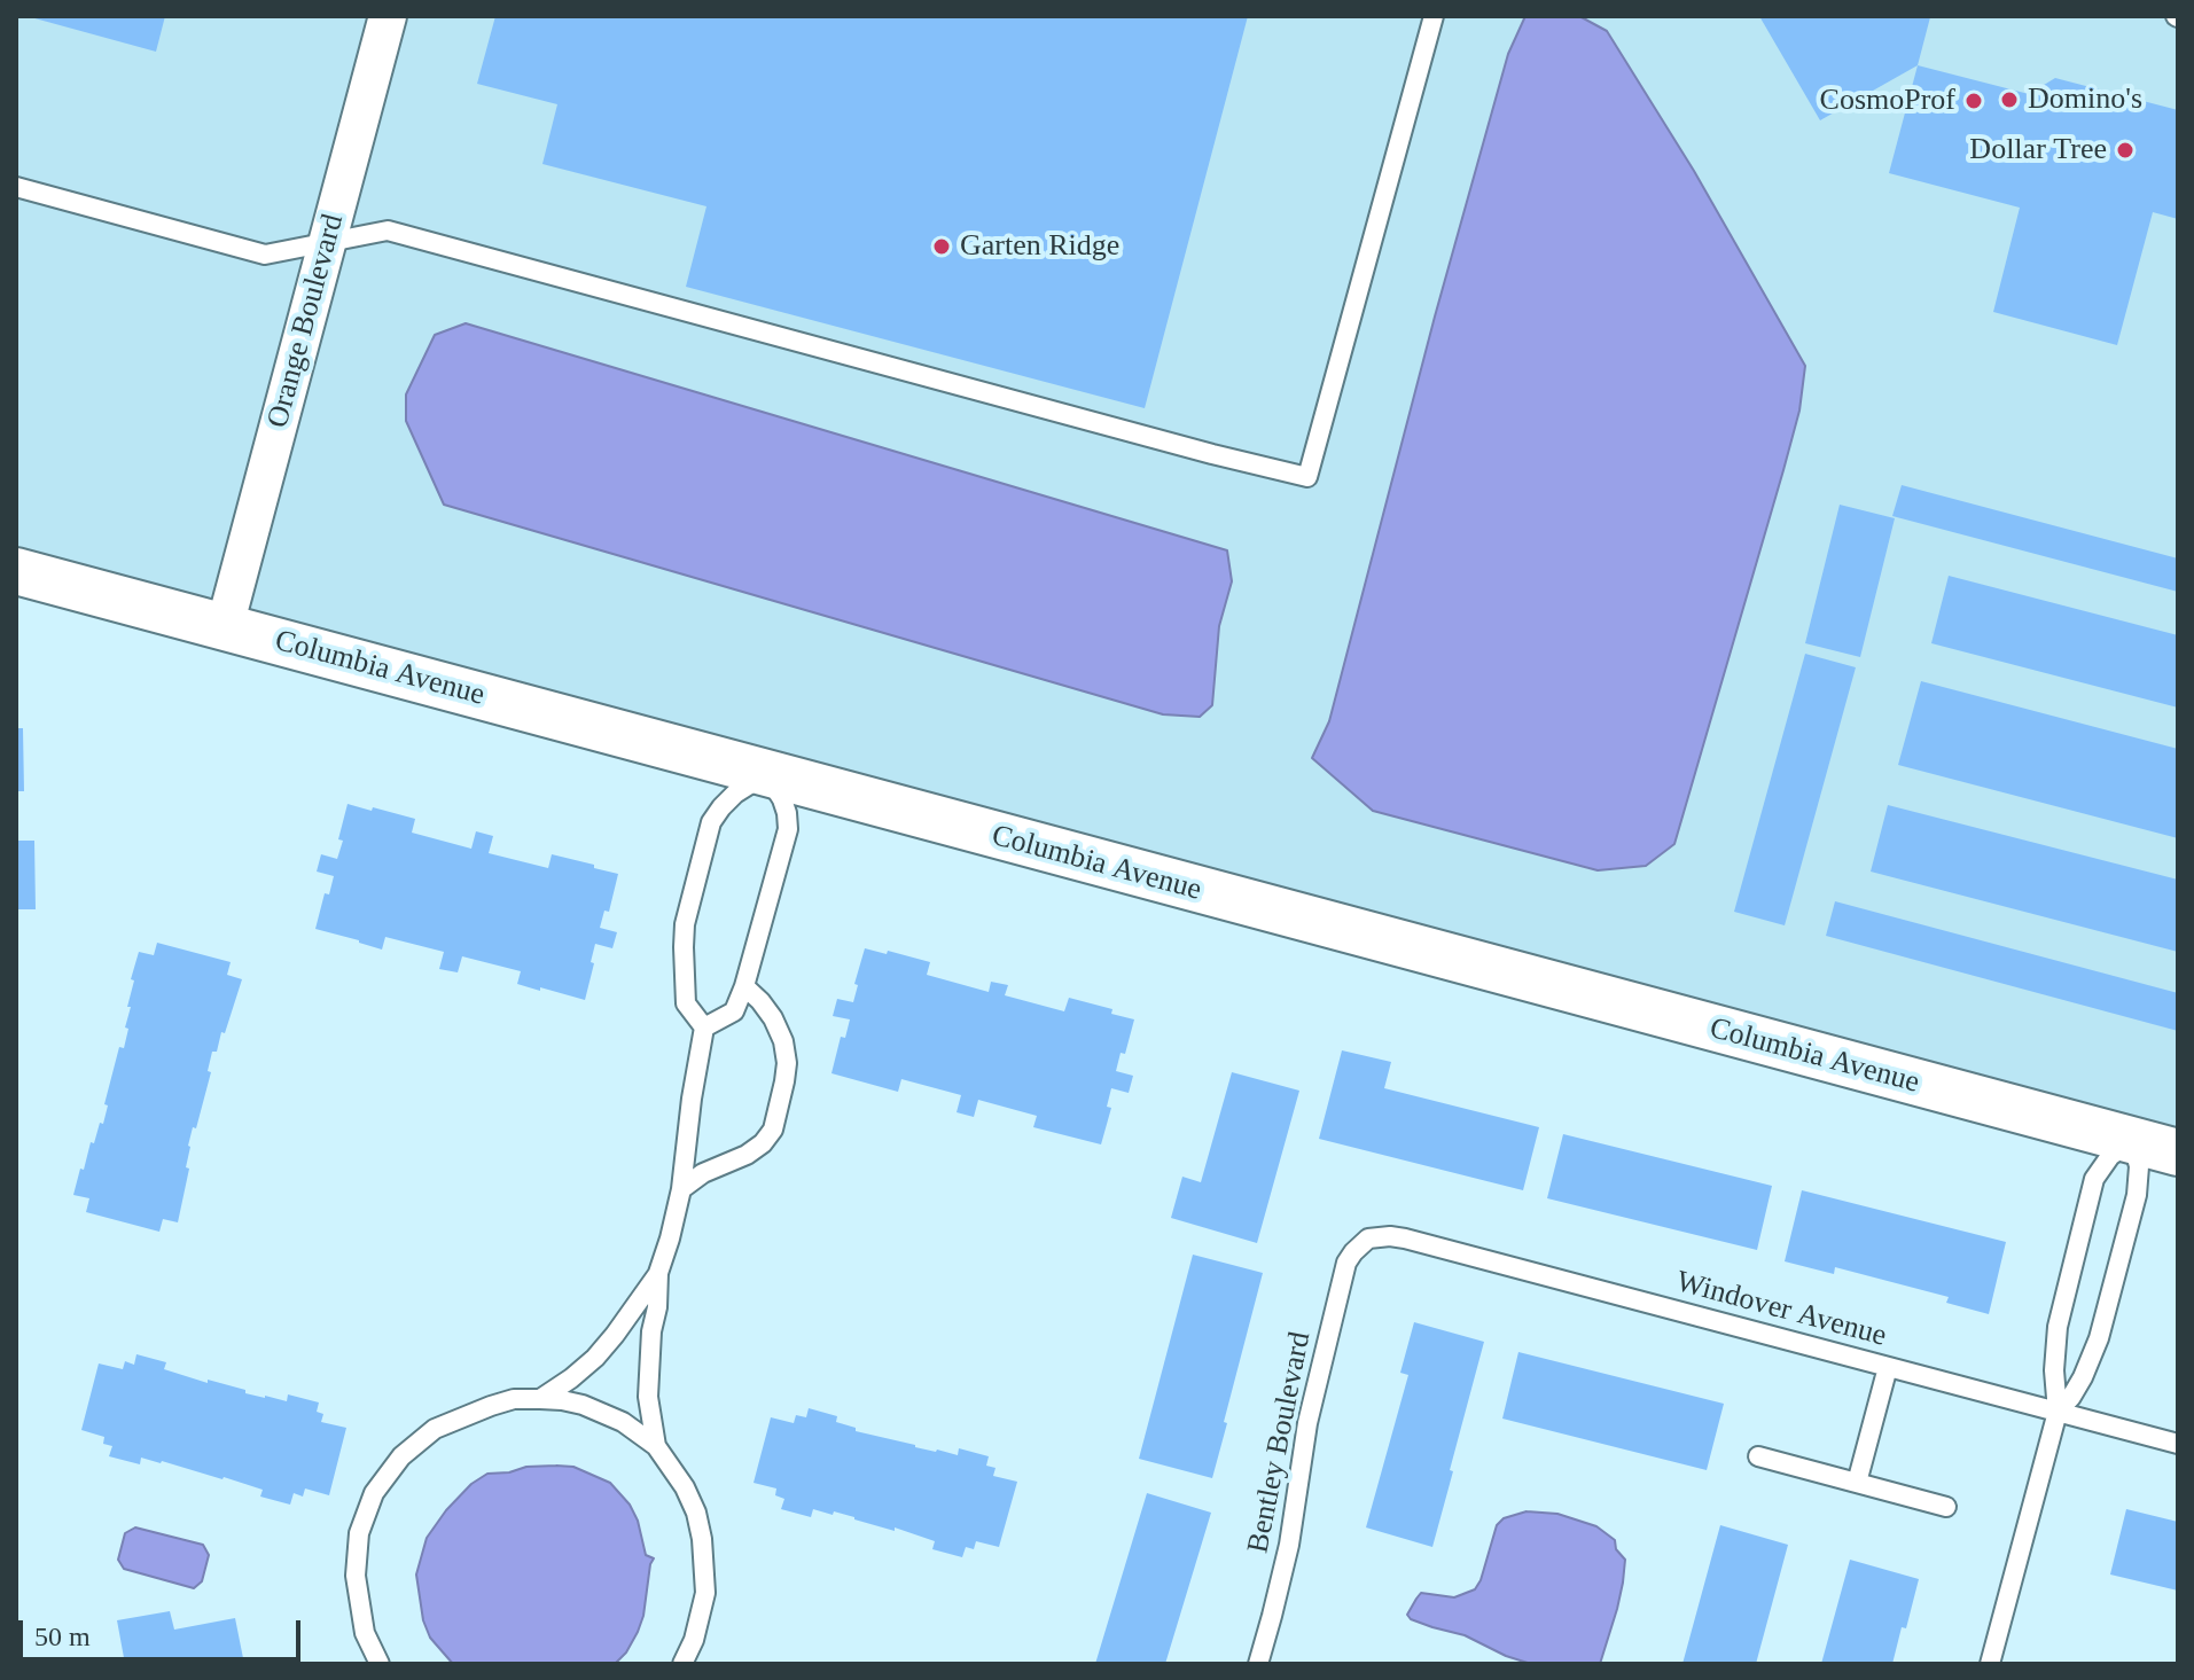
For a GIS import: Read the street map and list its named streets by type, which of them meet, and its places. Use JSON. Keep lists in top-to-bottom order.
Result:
{
  "streets": {
    "street": ["Orange Boulevard", "Columbia Avenue"],
    "lane": ["Windover Avenue", "Bentley Boulevard"]
  },
  "crossings": [
    ["Orange Boulevard", "Columbia Avenue"],
    ["Windover Avenue", "Bentley Boulevard"]
  ],
  "places": [
    "Domino's",
    "CosmoProf",
    "Dollar Tree",
    "Garten Ridge"
  ],
  "scale_bar": "50 m"
}
